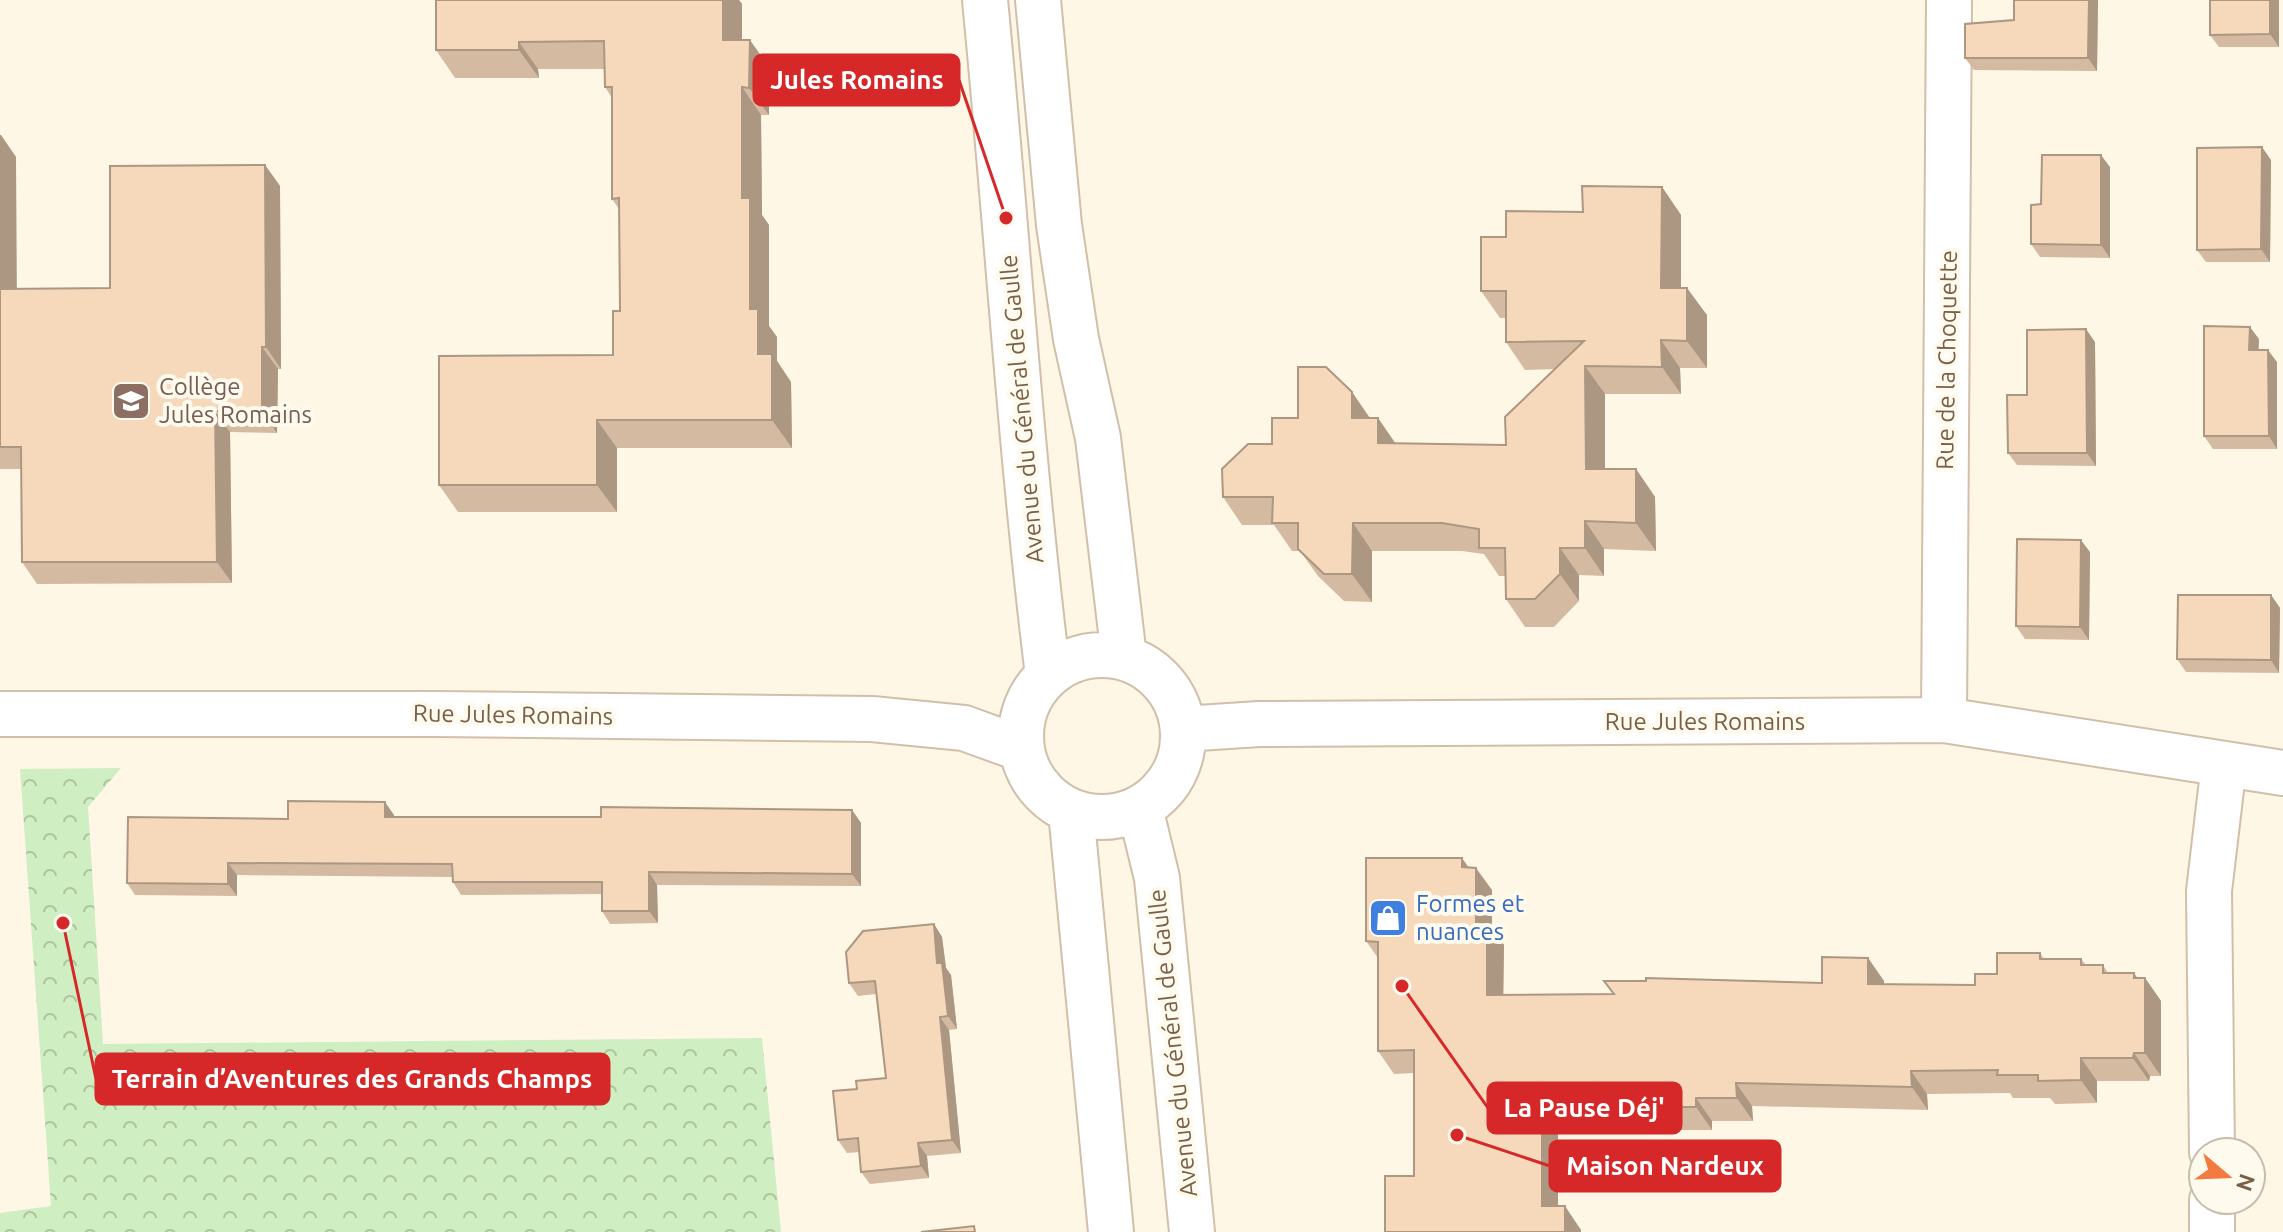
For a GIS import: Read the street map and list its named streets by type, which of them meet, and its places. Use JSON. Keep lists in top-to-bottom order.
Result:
{
  "streets": {
    "street": ["Rue de la Choquette", "Avenue du Général de Gaulle", "Rue Jules Romains"]
  },
  "crossings": [
    ["Rue de la Choquette", "Rue Jules Romains"],
    ["Avenue du Général de Gaulle", "Rue Jules Romains"]
  ],
  "places": {
    "other": [
      "Jules Romains",
      "Terrain d’Aventures des Grands Champs",
      "La Pause Déj'",
      "Maison Nardeux"
    ],
    "school or university": ["Collège Jules Romains"],
    "shop": ["Formes et nuances"]
  },
  "north": "right"
}
